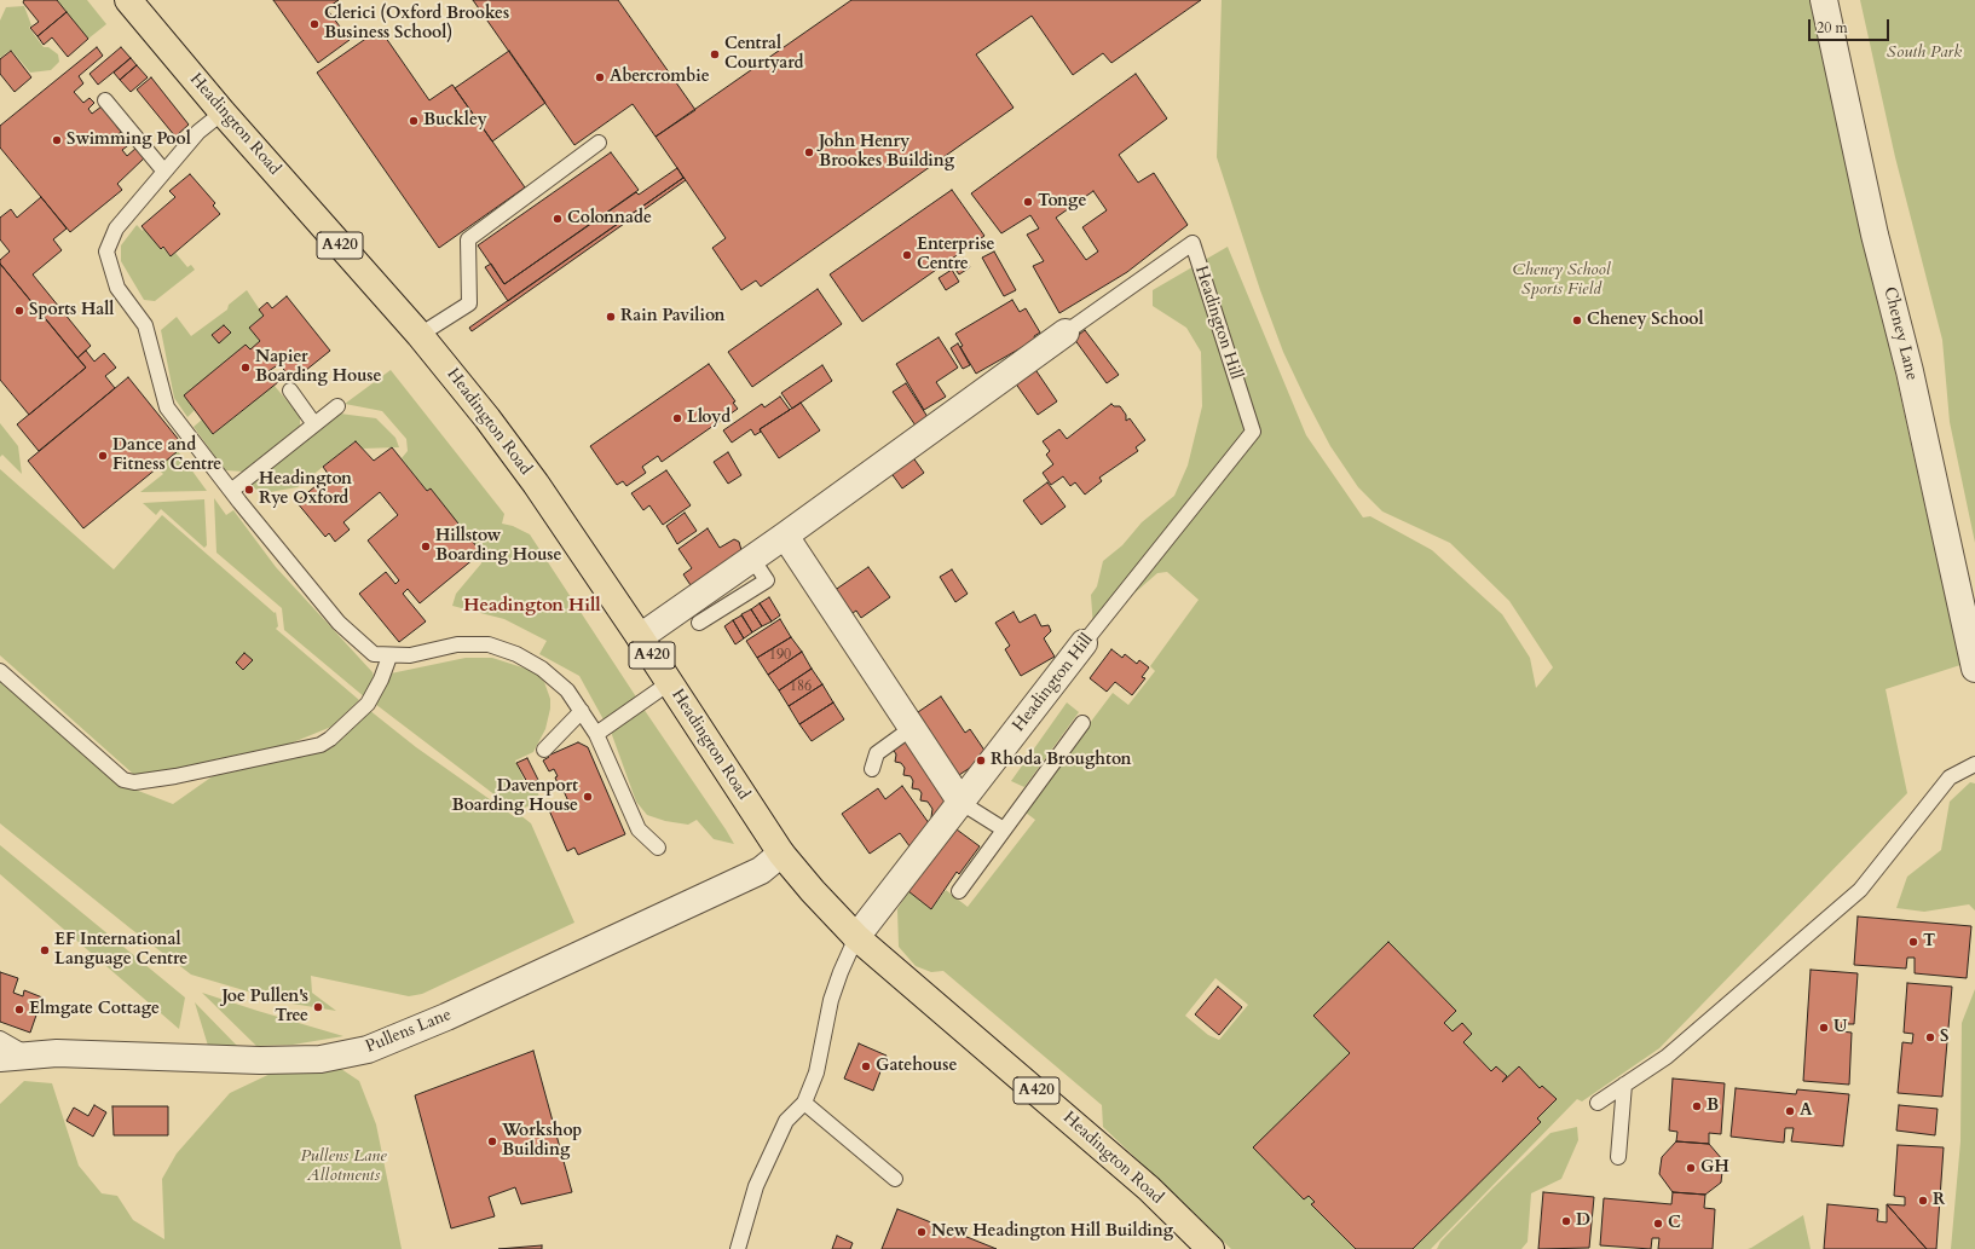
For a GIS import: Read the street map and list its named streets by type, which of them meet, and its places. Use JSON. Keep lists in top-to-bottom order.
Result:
{
  "streets": {
    "main road": ["Headington Road", "A420"],
    "street": ["Headington Hill", "Cheney Lane", "Pullens Lane"]
  },
  "crossings": [
    ["Headington Road", "Headington Hill"],
    ["Headington Road", "Pullens Lane"]
  ],
  "districts": ["Headington Hill"],
  "parks": ["South Park", "Cheney School Sports Field", "Pullens Lane Allotments"],
  "places": [
    "Clerici (Oxford Brookes Business School)",
    "Central Courtyard",
    "Abercrombie",
    "Buckley",
    "Swimming Pool",
    "John Henry Brookes Building",
    "Tonge",
    "Colonnade",
    "Enterprise Centre",
    "Sports Hall",
    "Rain Pavilion",
    "Cheney School",
    "Napier Boarding House",
    "Lloyd",
    "Dance and Fitness Centre",
    "Headington Rye Oxford",
    "Hillstow Boarding House",
    "Rhoda Broughton",
    "Davenport Boarding House",
    "T",
    "EF International Language Centre",
    "Joe Pullen's Tree",
    "Elmgate Cottage",
    "U",
    "S",
    "Gatehouse",
    "B",
    "A",
    "Workshop Building",
    "GH",
    "R",
    "D",
    "C",
    "New Headington Hill Building"
  ],
  "house_numbers": ["190", "186"],
  "scale_bar": "20 m"
}
